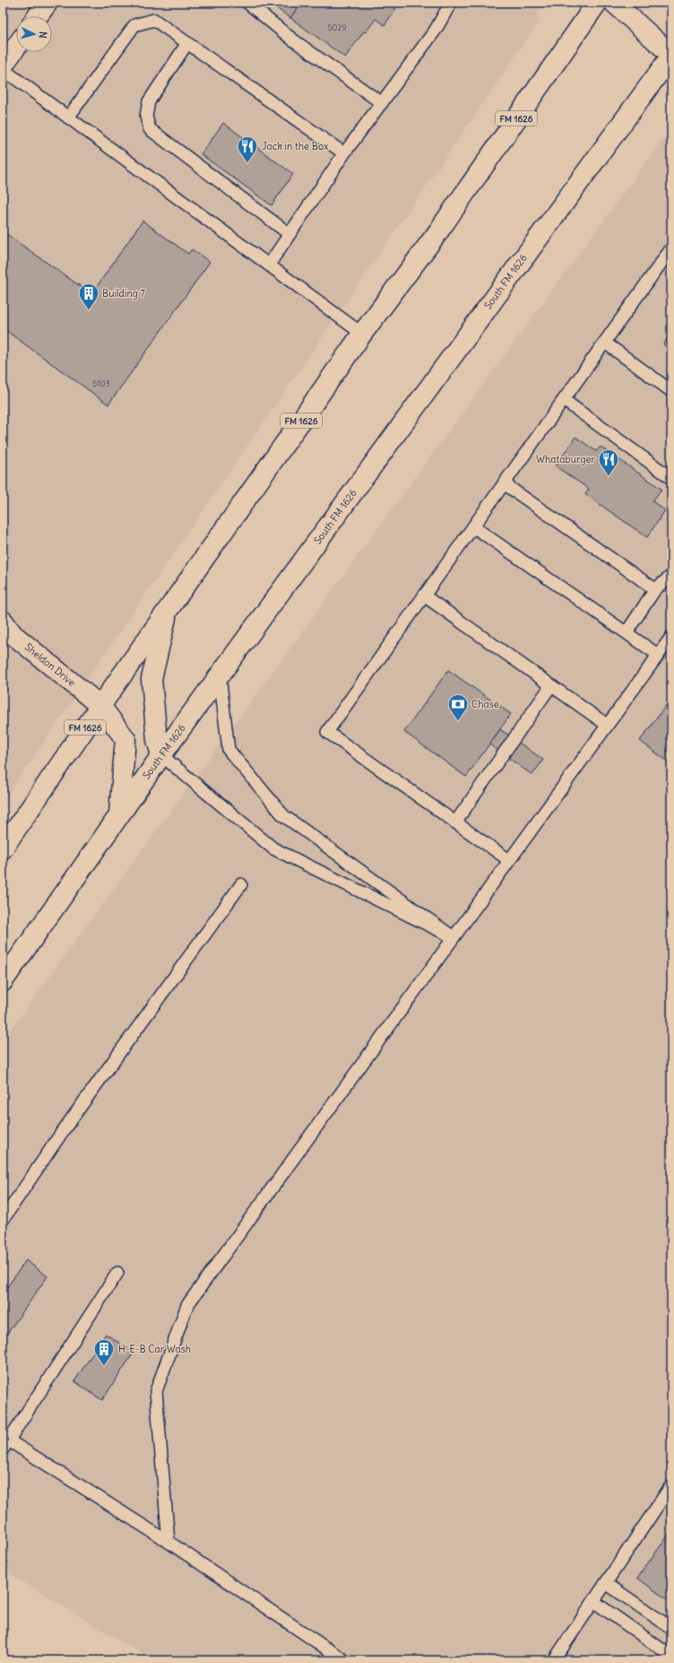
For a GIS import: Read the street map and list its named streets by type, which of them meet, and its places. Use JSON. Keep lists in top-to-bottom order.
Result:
{
  "streets": {
    "main road": ["FM 1626", "South FM 1626", "Sheldon Drive"]
  },
  "crossings": [
    ["FM 1626", "Sheldon Drive"],
    ["South FM 1626", "Sheldon Drive"]
  ],
  "places": {
    "restaurant": ["Jack in the Box", "Whataburger"],
    "building": ["Building 7", "H-E-B Car Wash"],
    "bank": ["Chase"]
  },
  "house_numbers": ["5029", "5103"],
  "north": "right"
}
